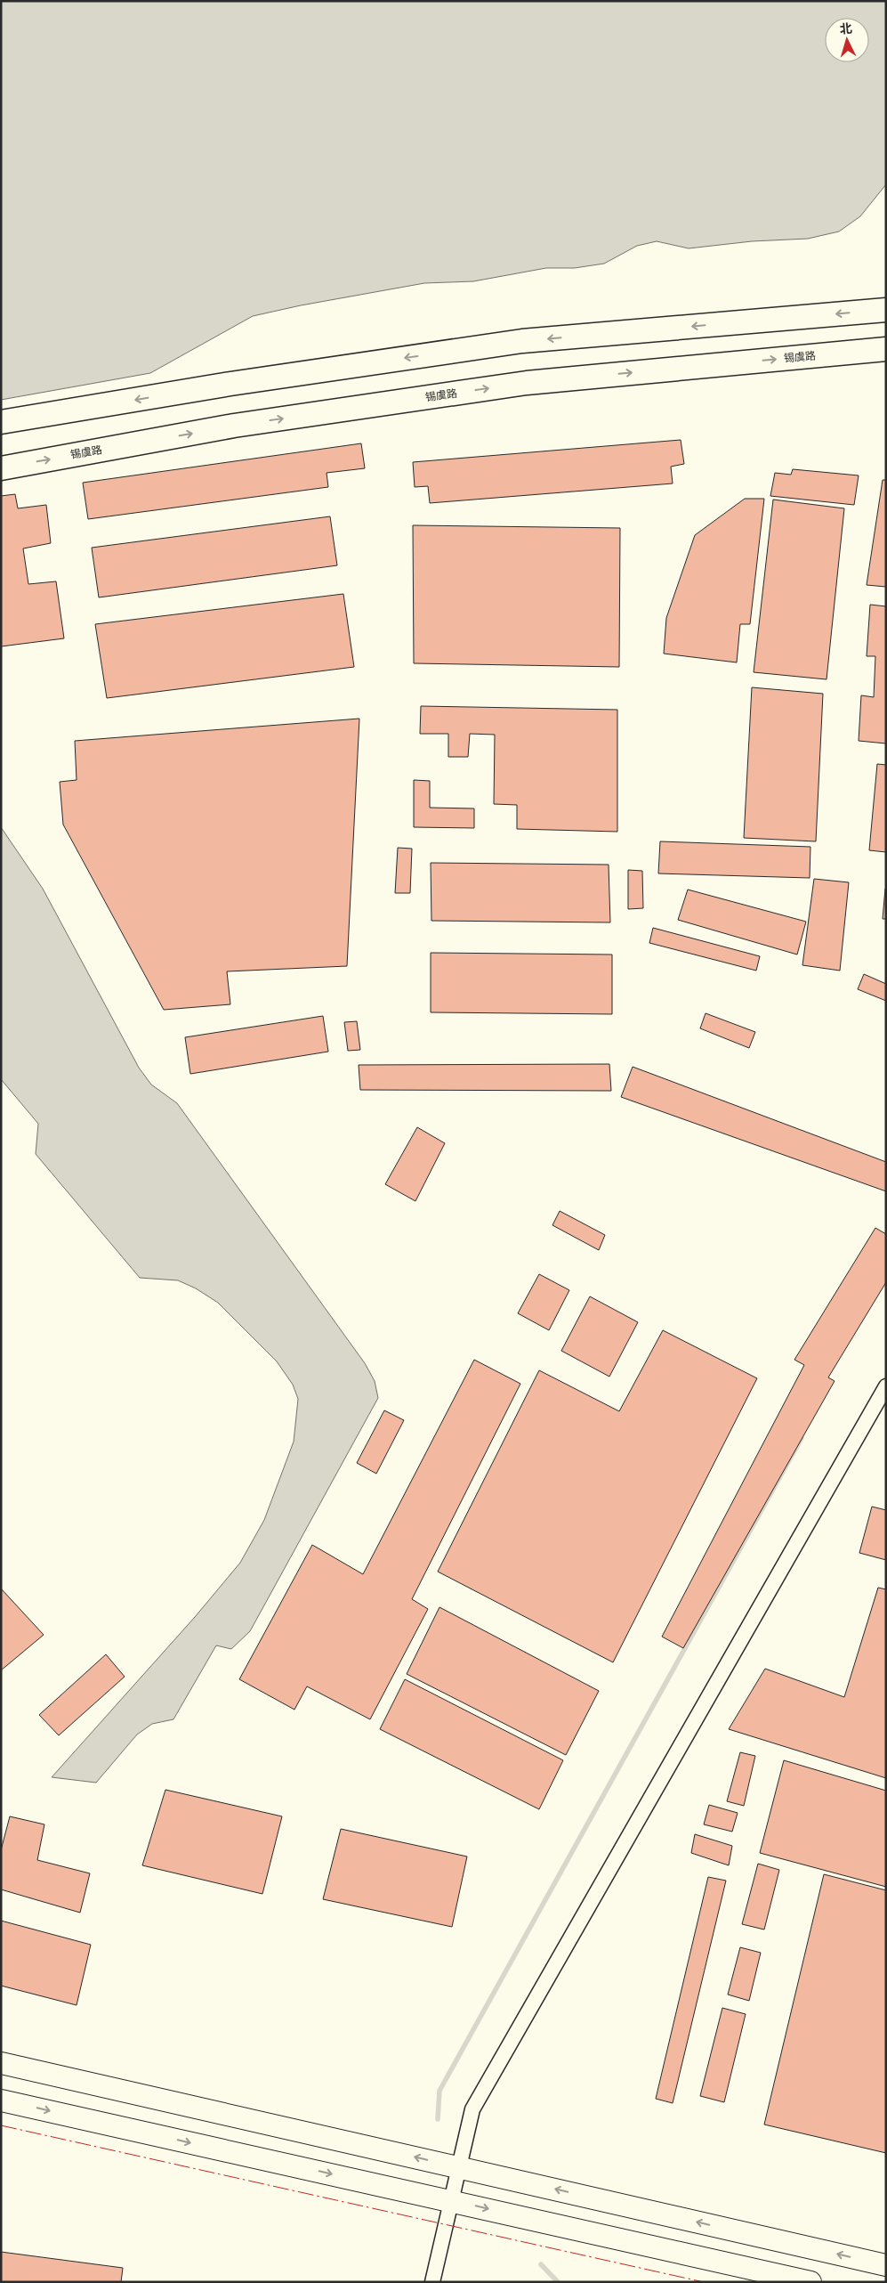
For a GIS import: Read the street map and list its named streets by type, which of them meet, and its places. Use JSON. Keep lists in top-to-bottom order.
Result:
{
  "streets": {
    "main road": ["锡虞路"]
  },
  "north": "top"
}
